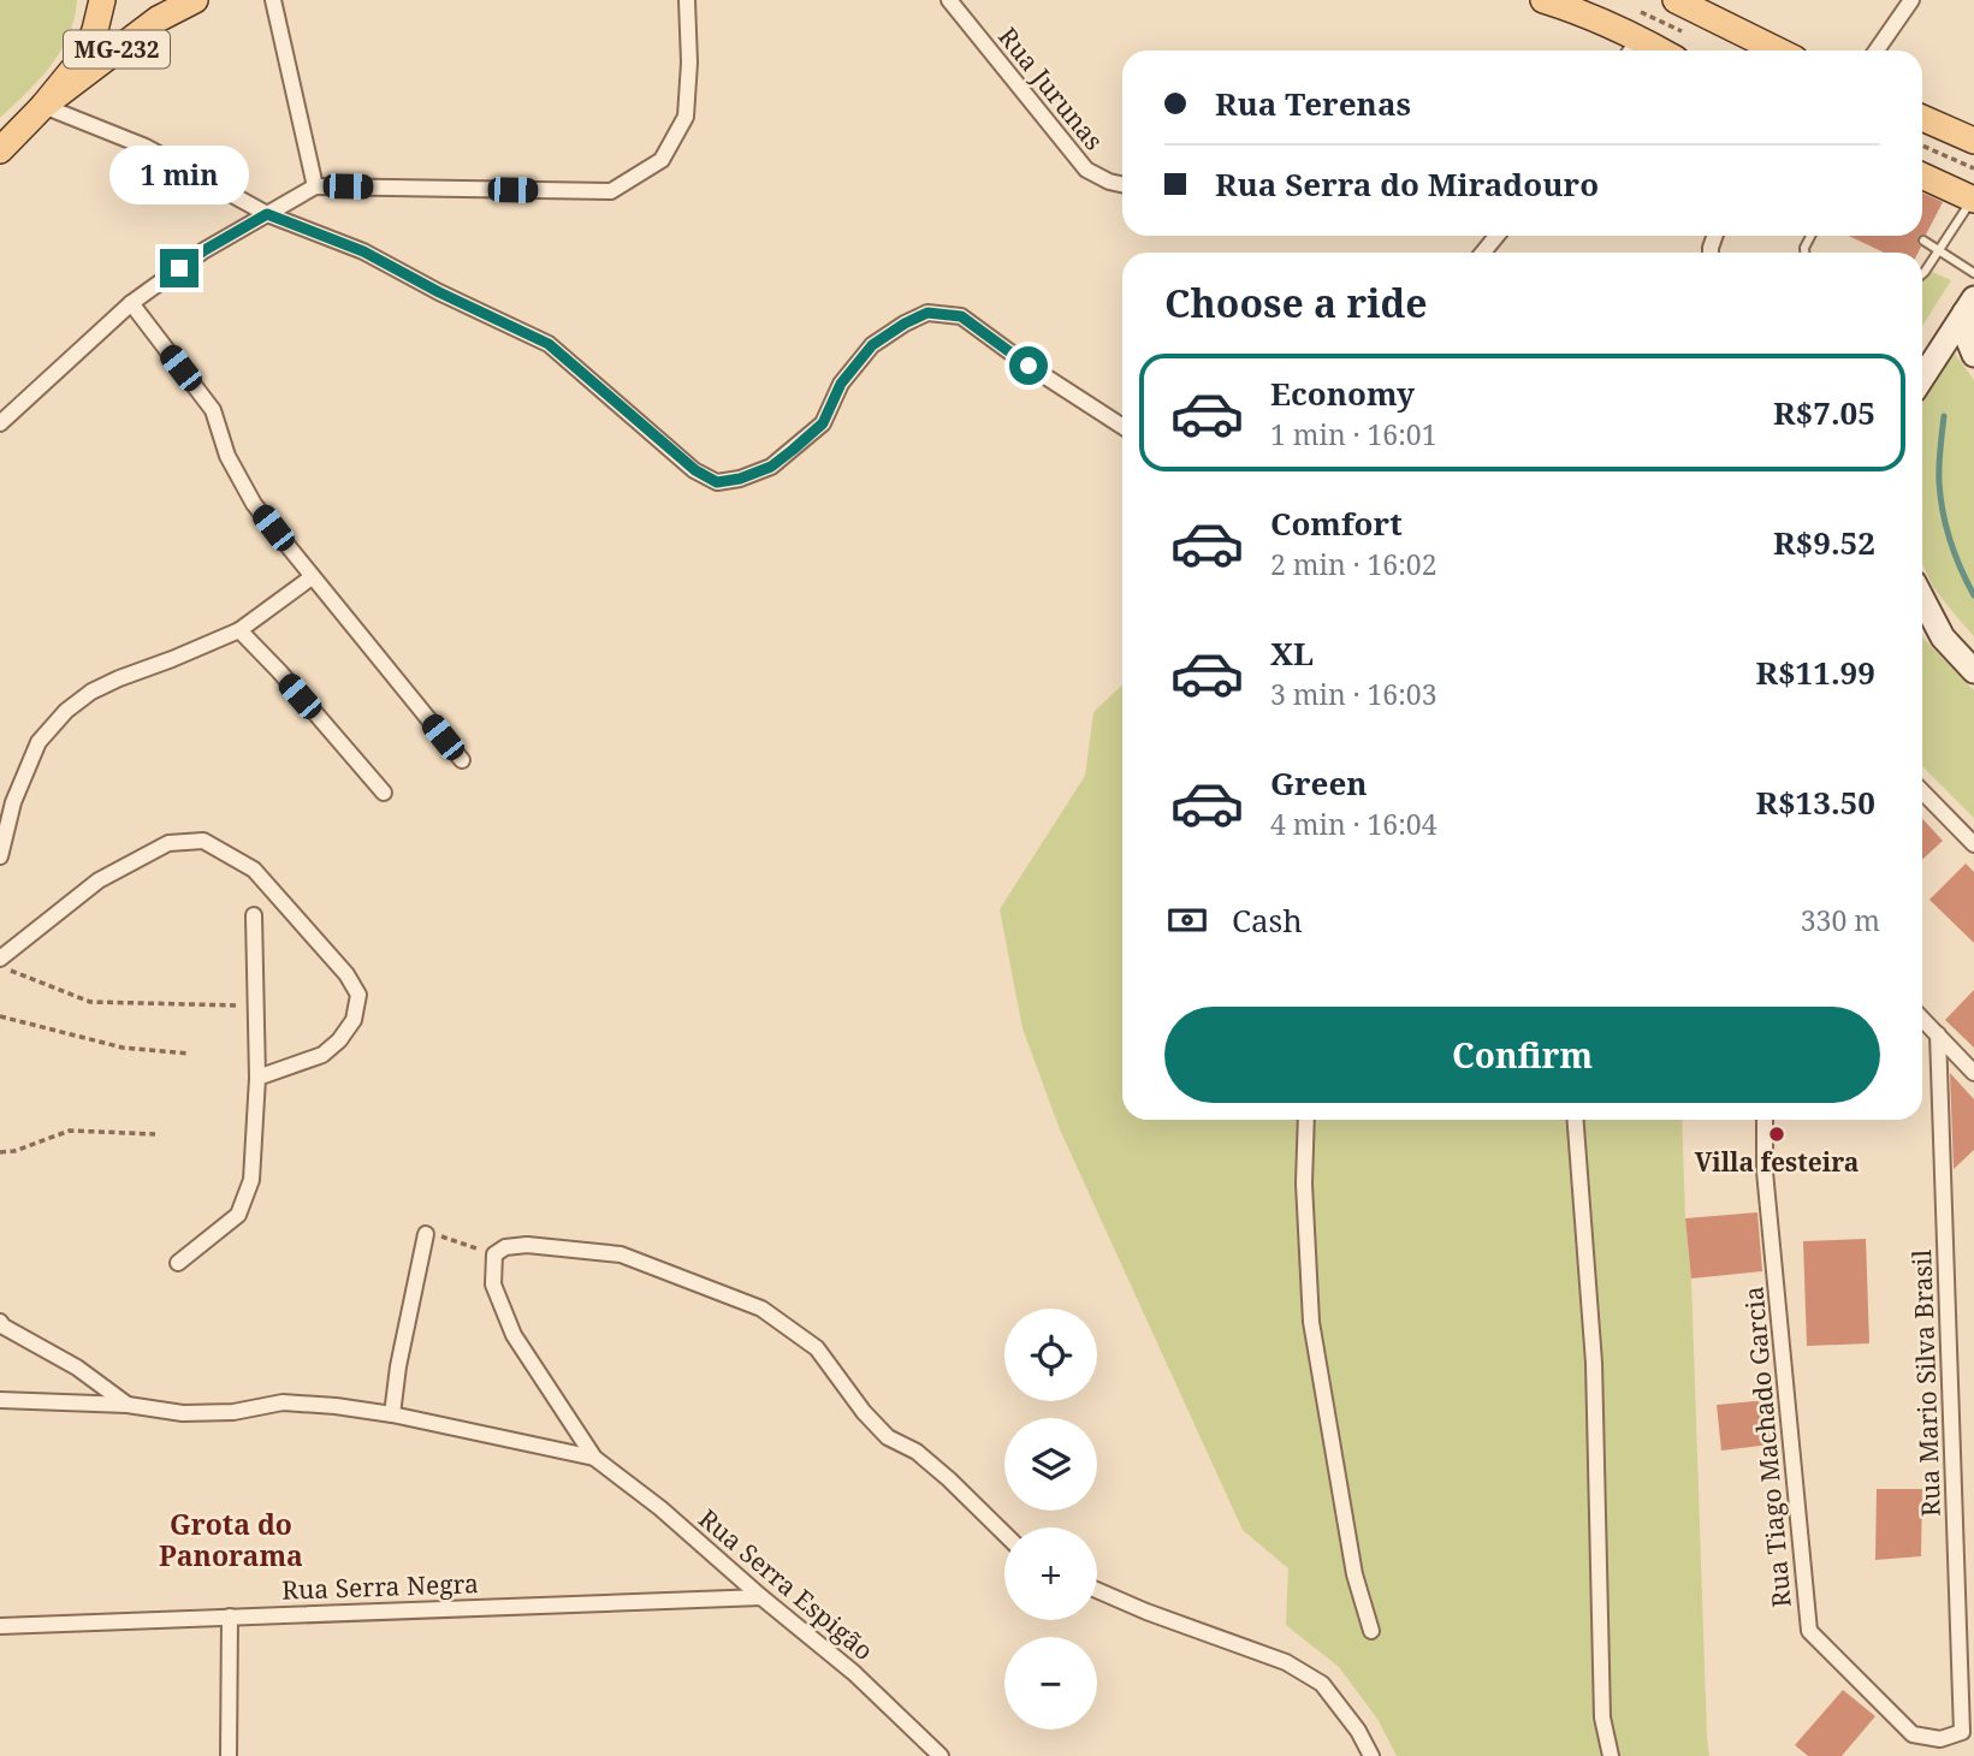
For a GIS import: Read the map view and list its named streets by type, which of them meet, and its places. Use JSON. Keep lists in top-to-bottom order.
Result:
{
  "streets": {
    "main road": ["MG-232"],
    "street": [
      "Rua Jurunas",
      "Rua Mario Silva Brasil",
      "Rua Tiago Machado Garcia",
      "Rua Serra Espigão",
      "Rua Serra Negra"
    ]
  },
  "crossings": [
    ["Rua Mario Silva Brasil", "Rua Tiago Machado Garcia"],
    ["Rua Serra Espigão", "Rua Serra Negra"]
  ],
  "districts": ["Grota do Panorama"],
  "places": ["Villa festeira"],
  "page": {
    "banner": ["Rua Terenas", "Rua Serra do Miradouro"],
    "bubble": "1 min",
    "heading": "Choose a ride",
    "list": [
      {
        "name": "Economy",
        "note": "1 min · 16:01",
        "value": "R$7.05"
      },
      {
        "name": "Comfort",
        "note": "2 min · 16:02",
        "value": "R$9.52"
      },
      {
        "name": "XL",
        "note": "3 min · 16:03",
        "value": "R$11.99"
      },
      {
        "name": "Green",
        "note": "4 min · 16:04",
        "value": "R$13.50"
      }
    ],
    "pay": ["Cash", "330 m"],
    "buttons": "Confirm",
    "map_buttons": ["+", "−"]
  }
}
